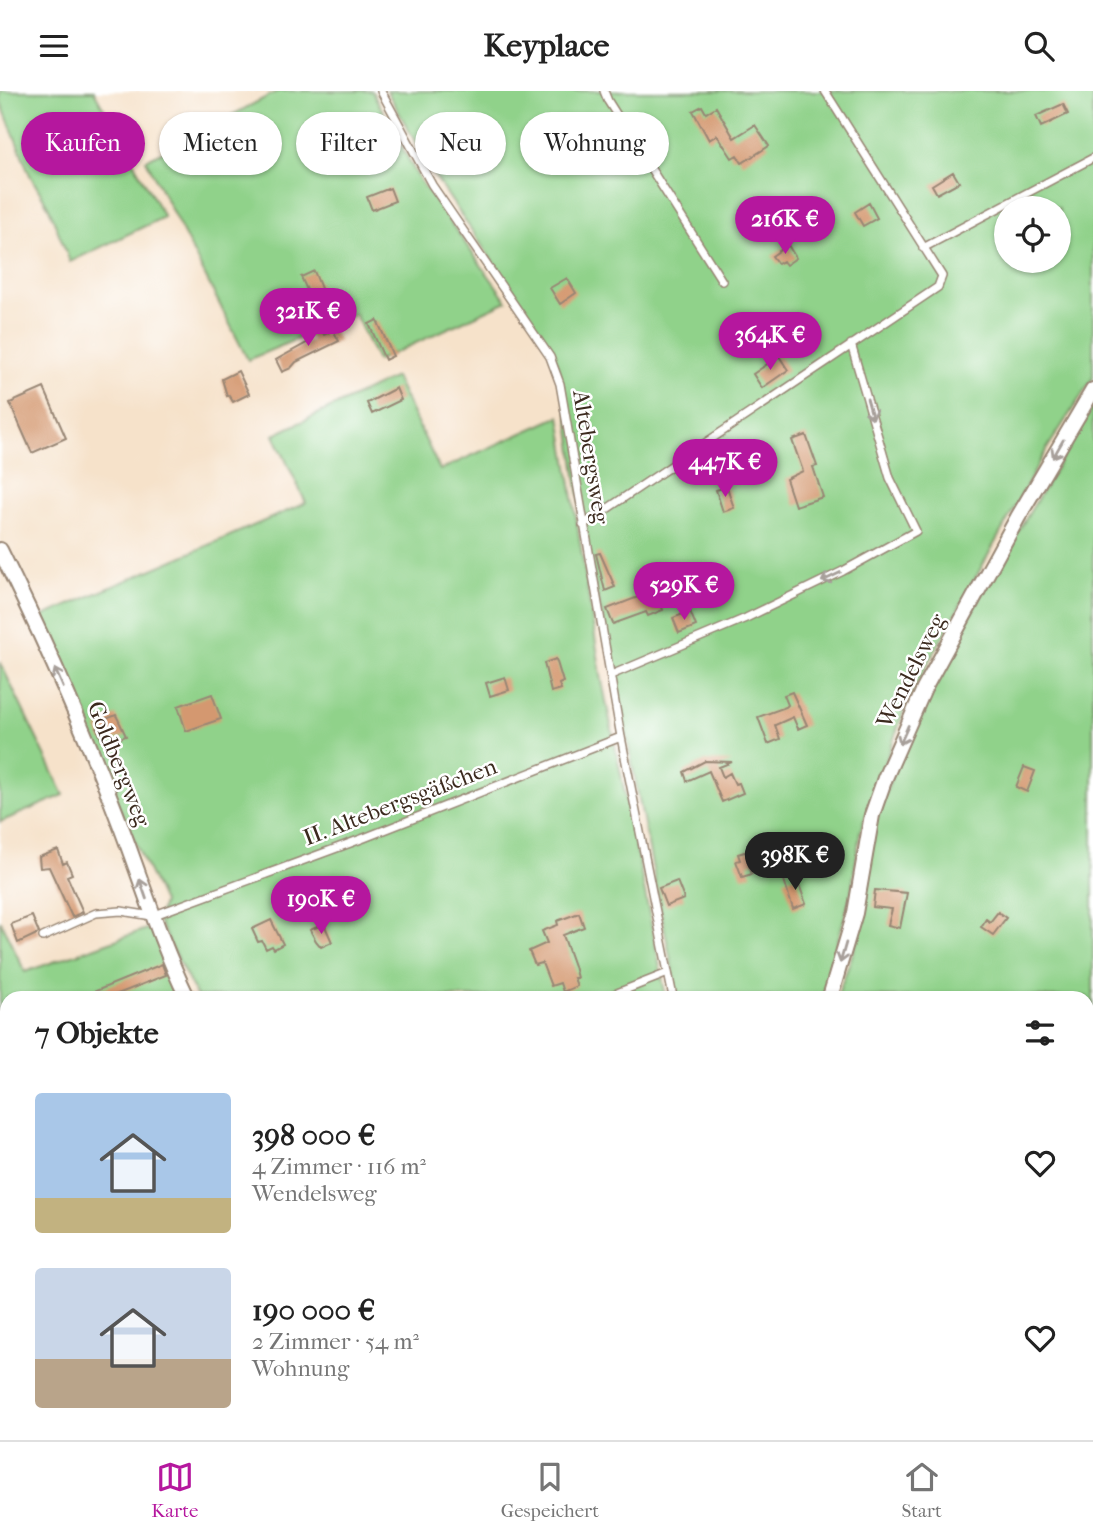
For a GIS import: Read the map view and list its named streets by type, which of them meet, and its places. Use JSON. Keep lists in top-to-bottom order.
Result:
{
  "streets": {
    "street": ["Wendelsweg", "Goldbergweg"],
    "lane": ["Altebergsweg", "II. Altebergsgäßchen"]
  },
  "crossings": [
    ["Altebergsweg", "II. Altebergsgäßchen"],
    ["Goldbergweg", "II. Altebergsgäßchen"]
  ],
  "one_way": ["Wendelsweg", "Goldbergweg"],
  "page": {
    "header": "Keyplace",
    "chip": [
      "Kaufen",
      "Mieten",
      "Filter",
      "Neu",
      "Wohnung"
    ],
    "price": [
      "216K €",
      "321K €",
      "364K €",
      "447K €",
      "529K €",
      "398K €",
      "190K €"
    ],
    "heading": "7 Objekte",
    "list": [
      {
        "name": "398 000 €",
        "note": "4 Zimmer · 116 m² · Wendelsweg"
      },
      {
        "name": "190 000 €",
        "note": "2 Zimmer · 54 m² · Wohnung"
      }
    ],
    "tabs": ["Karte", "Gespeichert", "Start"]
  }
}
